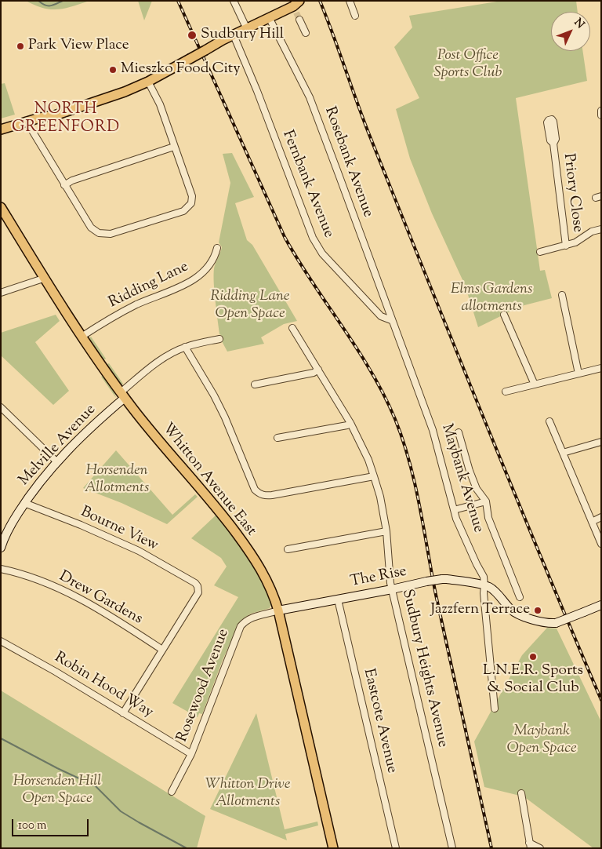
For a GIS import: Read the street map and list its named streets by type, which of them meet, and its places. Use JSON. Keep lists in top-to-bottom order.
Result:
{
  "streets": {
    "main road": ["Whitton Avenue East"],
    "street": [
      "Rosebank Avenue",
      "Fernbank Avenue",
      "Priory Close",
      "Ridding Lane",
      "Melville Avenue",
      "Maybank Avenue",
      "Bourne View",
      "The Rise",
      "Drew Gardens",
      "Sudbury Heights Avenue",
      "Robin Hood Way",
      "Rosewood Avenue",
      "Eastcote Avenue"
    ]
  },
  "crossings": [
    ["Rosebank Avenue", "Fernbank Avenue"],
    ["Rosebank Avenue", "Maybank Avenue"],
    ["Fernbank Avenue", "Maybank Avenue"],
    ["Ridding Lane", "Whitton Avenue East"],
    ["Melville Avenue", "Whitton Avenue East"],
    ["Melville Avenue", "Bourne View"],
    ["Maybank Avenue", "The Rise"],
    ["Whitton Avenue East", "The Rise"],
    ["Whitton Avenue East", "Rosewood Avenue"],
    ["Bourne View", "Drew Gardens"],
    ["The Rise", "Sudbury Heights Avenue"],
    ["The Rise", "Rosewood Avenue"],
    ["The Rise", "Eastcote Avenue"],
    ["Robin Hood Way", "Rosewood Avenue"]
  ],
  "districts": ["NORTH GREENFORD"],
  "parks": [
    "Post Office Sports Club",
    "Elms Gardens allotments",
    "Ridding Lane Open Space",
    "Horsenden Allotments",
    "Maybank Open Space",
    "Horsenden Hill Open Space",
    "Whitton Drive Allotments"
  ],
  "places": [
    "Sudbury Hill",
    "Park View Place",
    "Mieszko Food City",
    "Jazzfern Terrace",
    "L.N.E.R. Sports & Social Club"
  ],
  "scale_bar": "100 m",
  "north": "top right"
}
